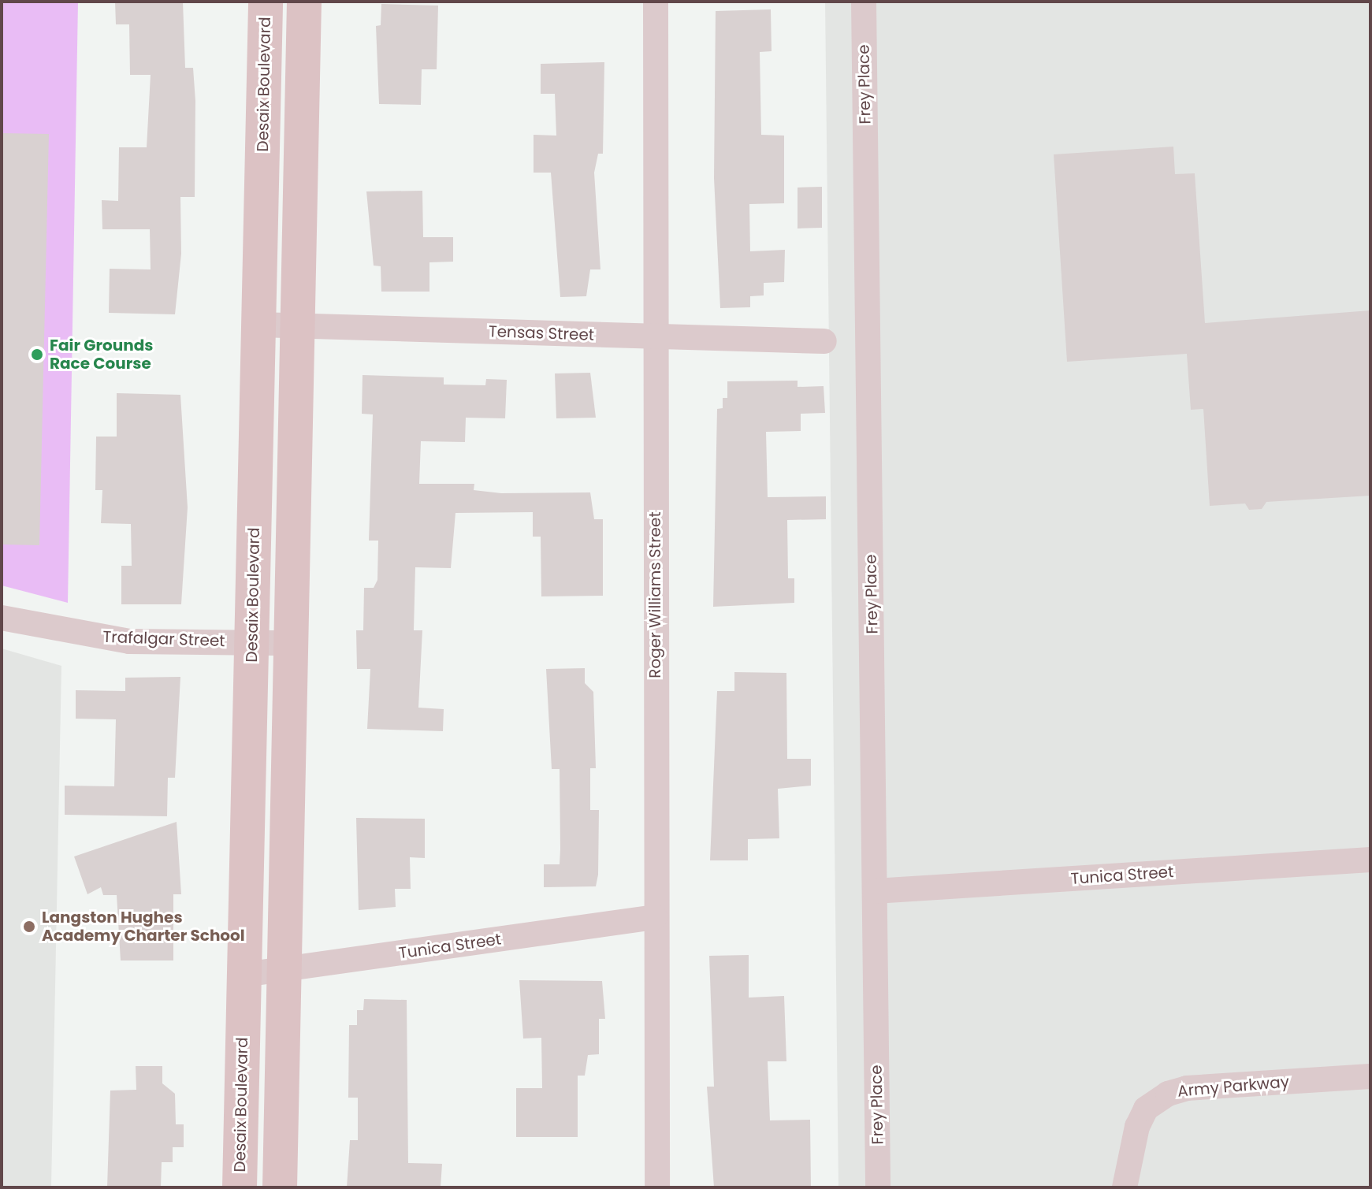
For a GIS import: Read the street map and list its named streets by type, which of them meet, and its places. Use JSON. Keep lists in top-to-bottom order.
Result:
{
  "streets": {
    "street": [
      "Desaix Boulevard",
      "Frey Place",
      "Tensas Street",
      "Roger Williams Street",
      "Trafalgar Street",
      "Tunica Street",
      "Army Parkway"
    ]
  },
  "crossings": [
    ["Desaix Boulevard", "Tensas Street"],
    ["Desaix Boulevard", "Trafalgar Street"],
    ["Desaix Boulevard", "Tunica Street"],
    ["Frey Place", "Tunica Street"],
    ["Tensas Street", "Roger Williams Street"],
    ["Roger Williams Street", "Tunica Street"]
  ],
  "places": ["Fair Grounds Race Course", "Langston Hughes Academy Charter School"]
}
